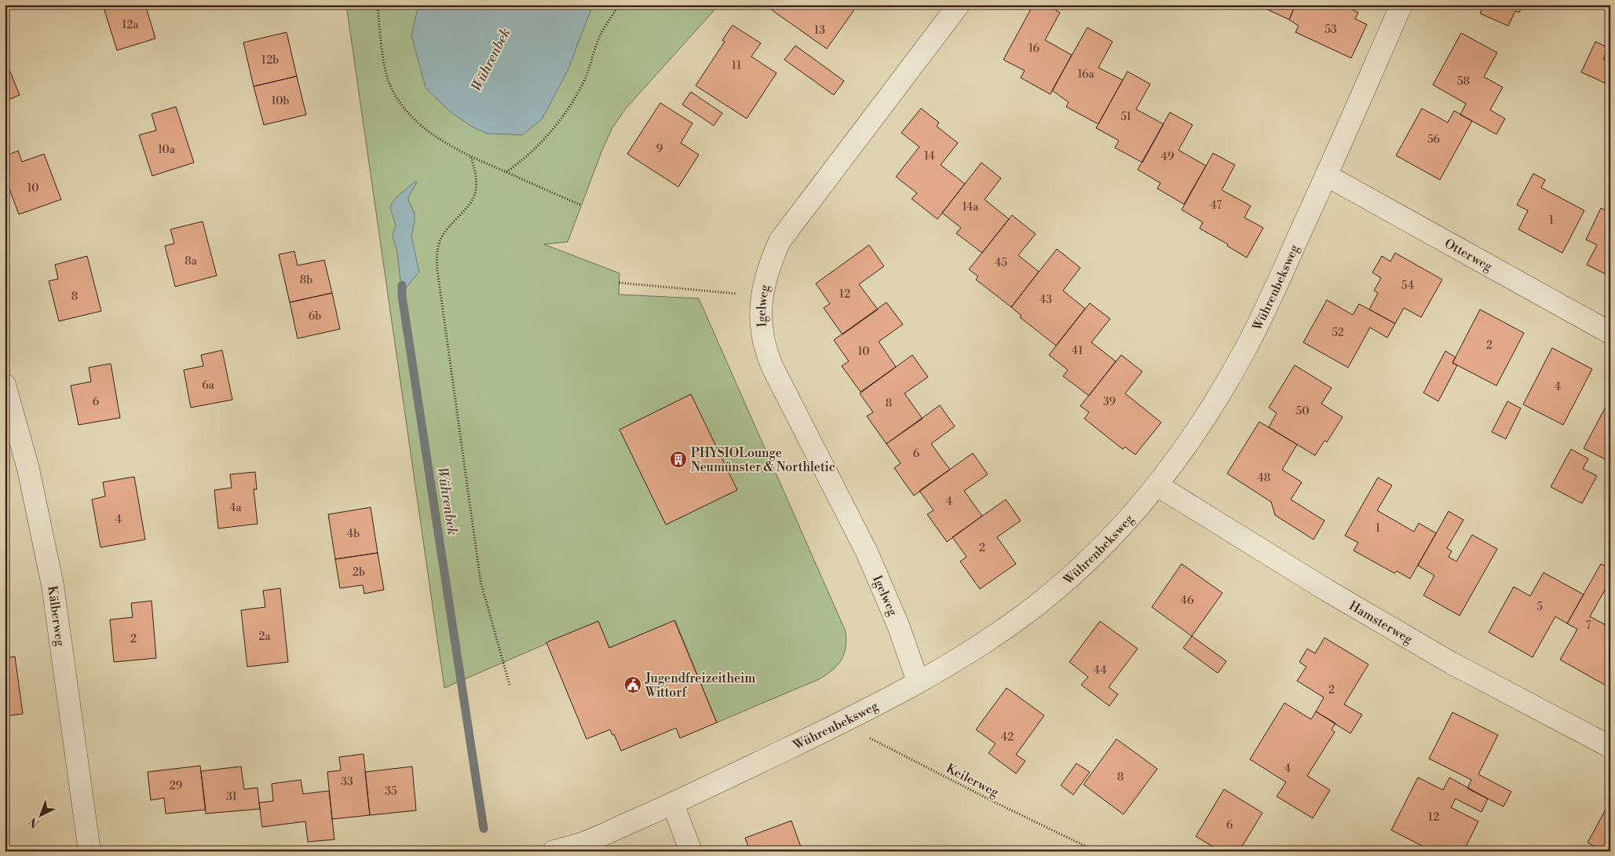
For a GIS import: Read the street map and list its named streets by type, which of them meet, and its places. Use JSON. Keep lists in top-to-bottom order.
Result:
{
  "streets": {
    "street": [
      "Otterweg",
      "Wührenbeksweg",
      "Igelweg",
      "Kälberweg",
      "Hamsterweg"
    ],
    "path": ["Keilerweg"]
  },
  "crossings": [
    ["Otterweg", "Wührenbeksweg"],
    ["Wührenbeksweg", "Igelweg"],
    ["Wührenbeksweg", "Hamsterweg"],
    ["Wührenbeksweg", "Keilerweg"]
  ],
  "water": ["Wührenbek"],
  "places": {
    "building": ["PHYSIOLounge Neumünster & Northletic"],
    "public building": ["Jugendfreizeitheim Wittorf"]
  },
  "house_numbers": [
    "12a",
    "53",
    "13",
    "16",
    "12b",
    "11",
    "16a",
    "58",
    "10b",
    "51",
    "56",
    "9",
    "10a",
    "14",
    "49",
    "10",
    "47",
    "14a",
    "1",
    "8a",
    "45",
    "8b",
    "54",
    "12",
    "8",
    "43",
    "6b",
    "52",
    "2",
    "41",
    "10",
    "6a",
    "4",
    "6",
    "39",
    "8",
    "50",
    "6",
    "48",
    "4",
    "4a",
    "4",
    "1",
    "4b",
    "2",
    "2b",
    "46",
    "5",
    "7",
    "2a",
    "2",
    "44",
    "2",
    "42",
    "4",
    "8",
    "33",
    "29",
    "35",
    "31",
    "12",
    "6"
  ],
  "north": "bottom left"
}
